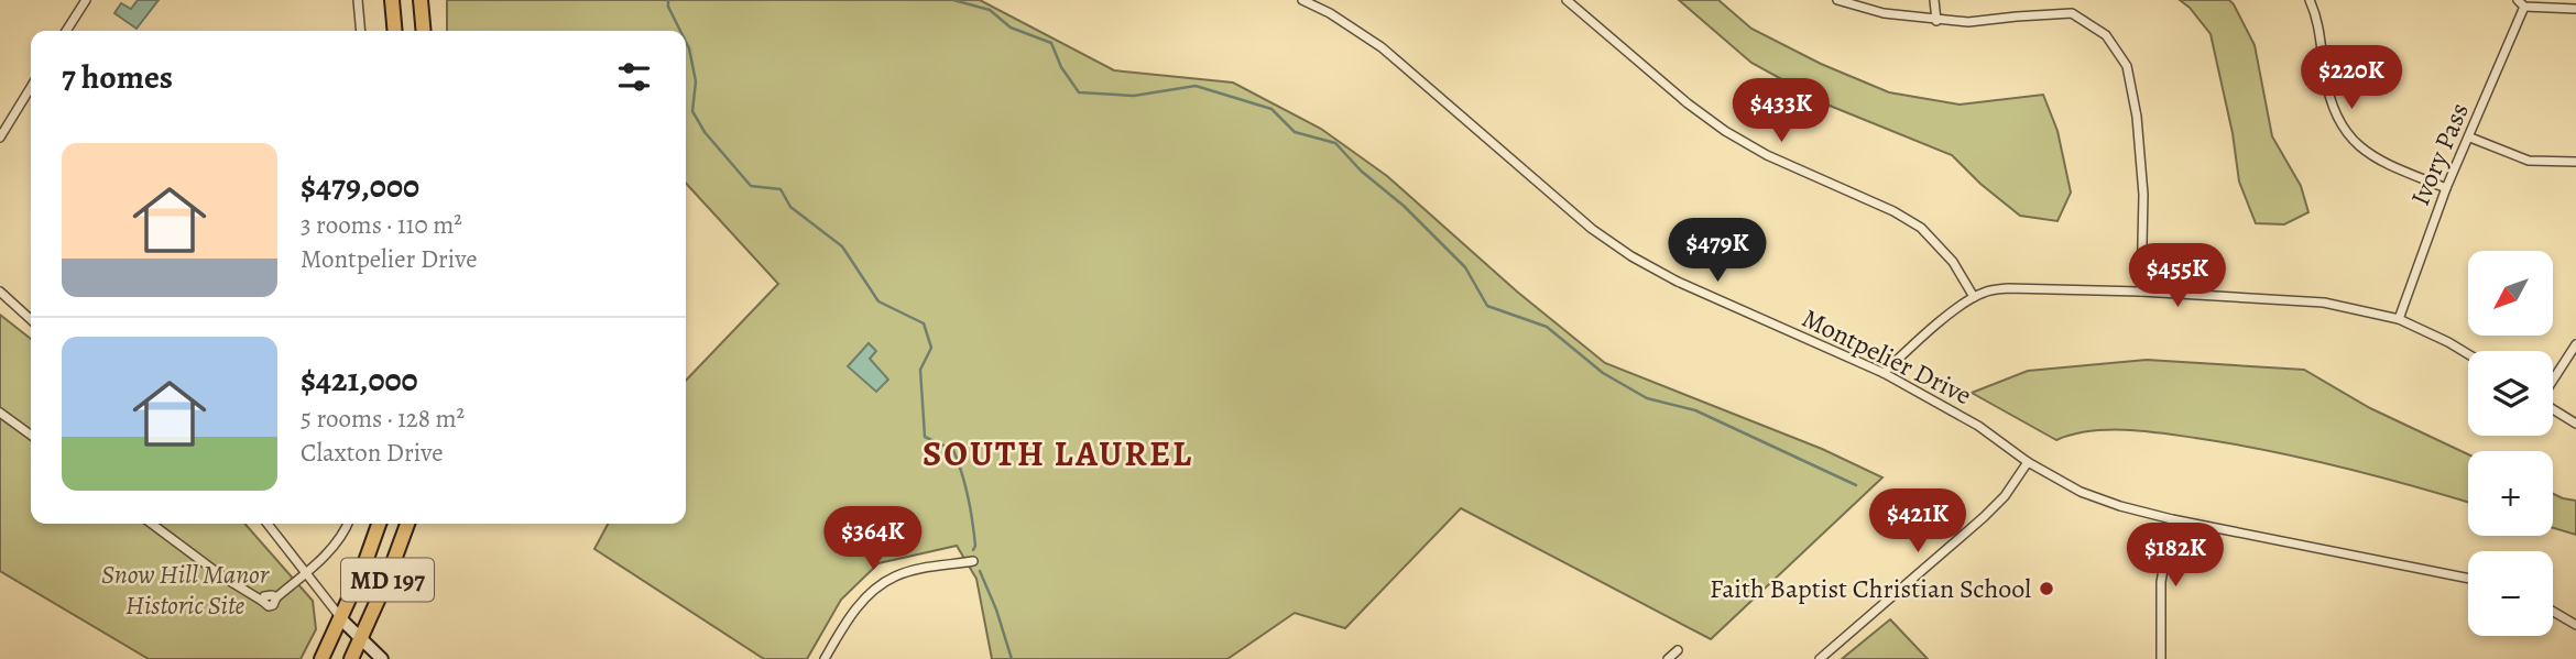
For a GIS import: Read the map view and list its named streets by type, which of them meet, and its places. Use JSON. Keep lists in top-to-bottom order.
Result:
{
  "streets": {
    "main road": ["MD 197"],
    "street": ["Ivory Pass", "Montpelier Drive"]
  },
  "districts": ["SOUTH LAUREL"],
  "parks": ["Snow Hill Manor Historic Site"],
  "places": ["Faith Baptist Christian School"],
  "north": "bottom left",
  "page": {
    "heading": "7 homes",
    "price": [
      "$220K",
      "$433K",
      "$479K",
      "$455K",
      "$421K",
      "$364K",
      "$182K"
    ],
    "list": [
      {
        "name": "$479,000",
        "note": "3 rooms · 110 m² · Montpelier Drive"
      },
      {
        "name": "$421,000",
        "note": "5 rooms · 128 m² · Claxton Drive"
      }
    ],
    "map_buttons": ["+", "−"]
  }
}
